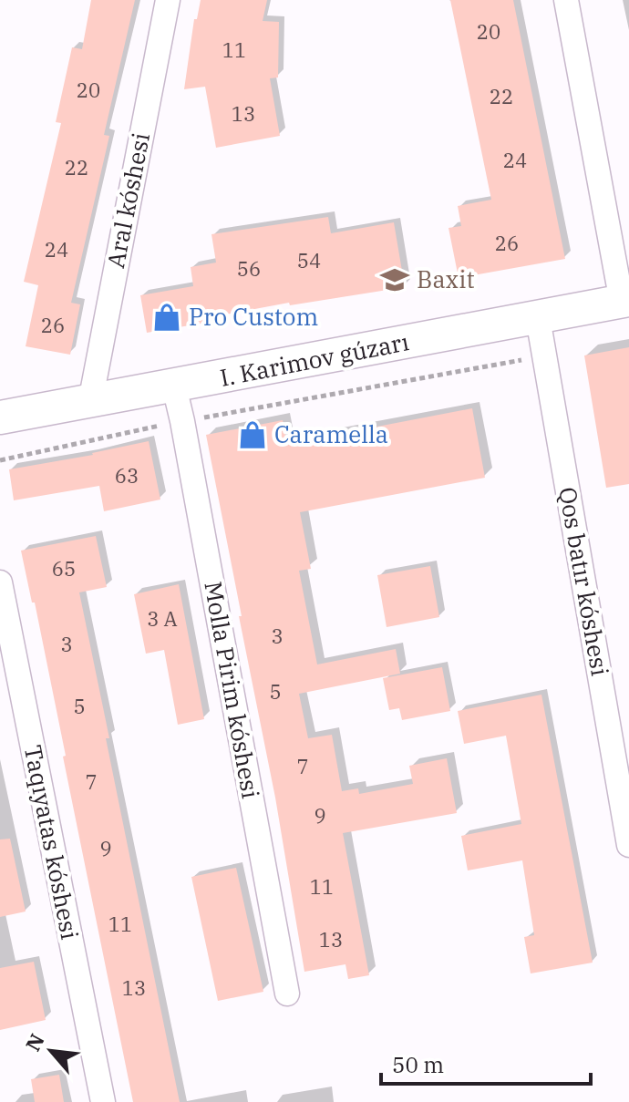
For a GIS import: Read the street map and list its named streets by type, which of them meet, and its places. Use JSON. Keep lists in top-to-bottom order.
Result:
{
  "streets": {
    "street": [
      "Aral kóshesi",
      "I. Karimov gúzarı",
      "Qos batır kóshesi",
      "Molla Pirim kóshesi",
      "Taqıyatas kóshesi"
    ]
  },
  "crossings": [
    ["Aral kóshesi", "I. Karimov gúzarı"],
    ["I. Karimov gúzarı", "Qos batır kóshesi"],
    ["I. Karimov gúzarı", "Molla Pirim kóshesi"]
  ],
  "places": {
    "school or university": ["Baxit"],
    "shop": ["Pro Custom", "Caramella"]
  },
  "house_numbers": [
    "20",
    "11",
    "20",
    "22",
    "13",
    "24",
    "22",
    "26",
    "24",
    "54",
    "56",
    "26",
    "63",
    "65",
    "3 А",
    "3",
    "3",
    "5",
    "5",
    "7",
    "7",
    "9",
    "9",
    "11",
    "11",
    "13",
    "13"
  ],
  "scale_bar": "50 m",
  "north": "top left"
}
